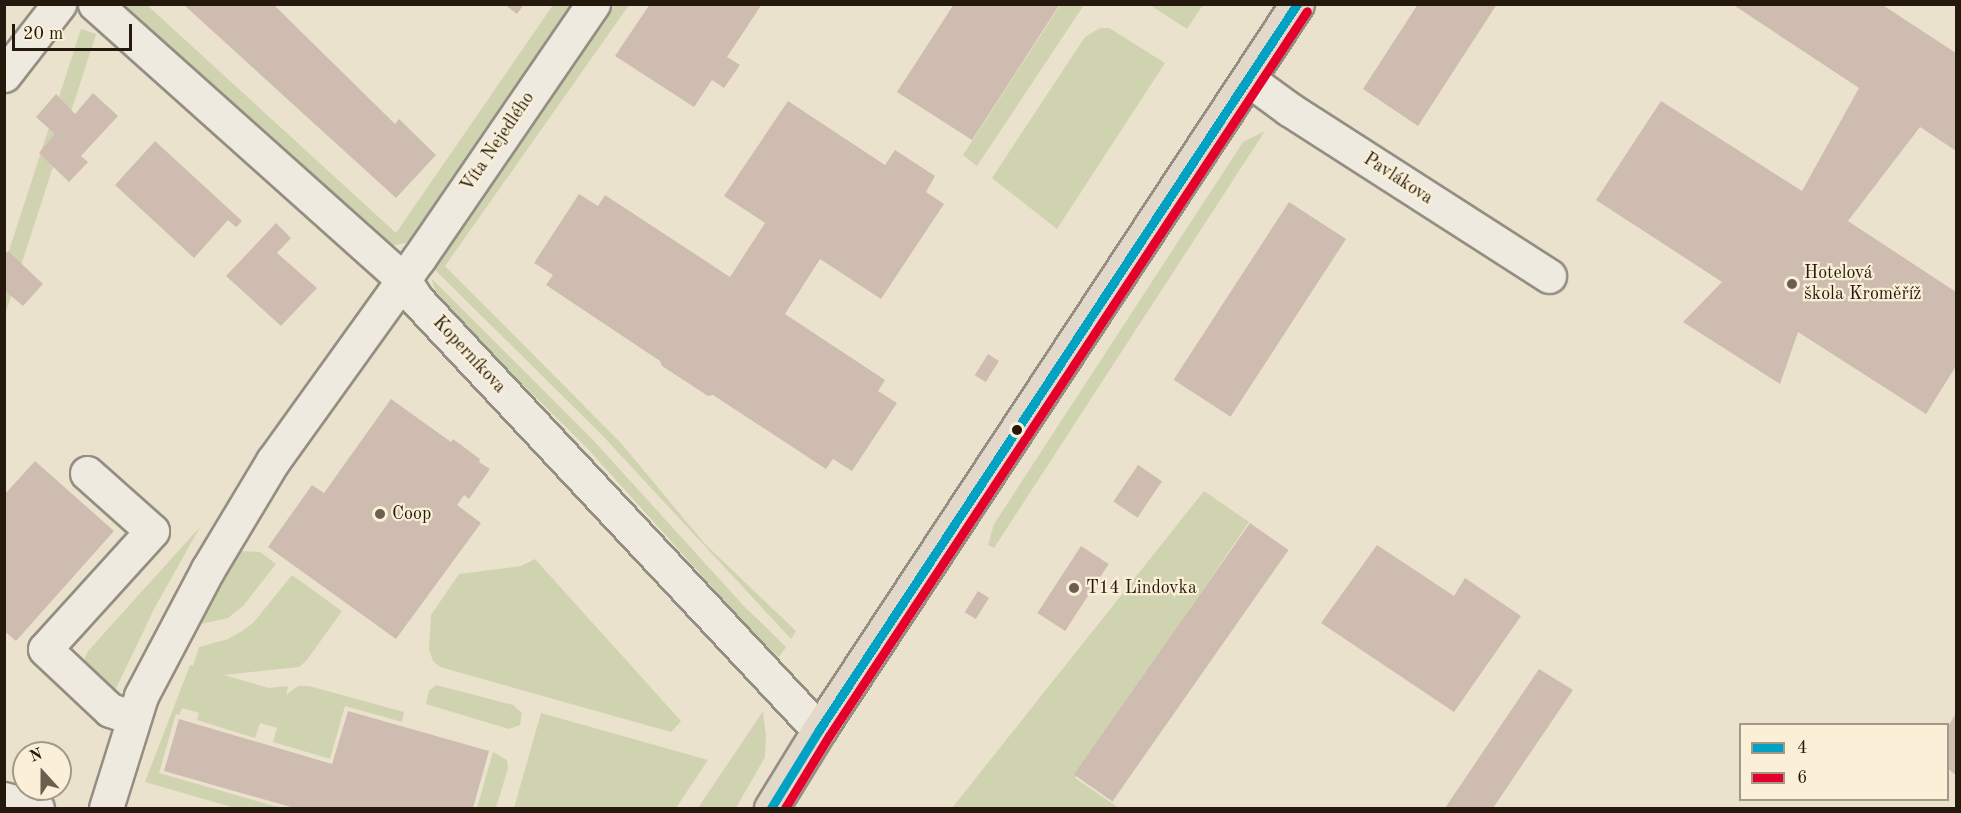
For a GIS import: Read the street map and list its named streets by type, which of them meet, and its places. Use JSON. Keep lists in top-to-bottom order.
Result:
{
  "streets": {
    "street": ["Víta Nejedlého", "Pavlákova", "Koperníkova"]
  },
  "crossings": [
    ["Víta Nejedlého", "Koperníkova"]
  ],
  "places": ["Hotelová škola Kroměříž", "Coop", "T14 Lindovka"],
  "lines": ["transit line 4", "transit line 6"],
  "legend": ["4", "6"],
  "scale_bar": "20 m",
  "north": "top"
}
